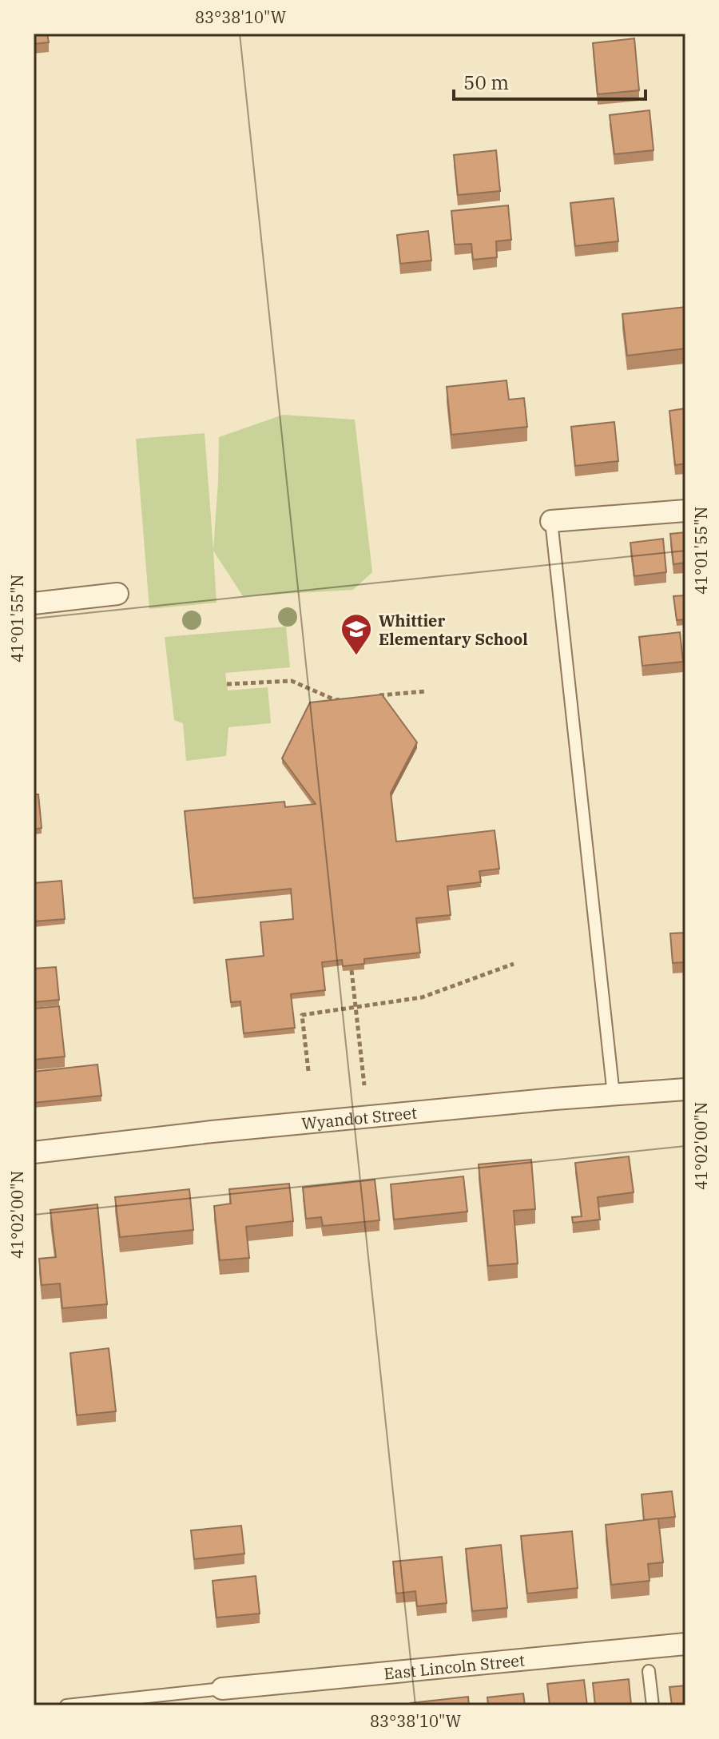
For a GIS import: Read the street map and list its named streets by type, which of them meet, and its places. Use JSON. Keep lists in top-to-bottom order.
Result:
{
  "streets": {
    "street": ["Wyandot Street", "East Lincoln Street"]
  },
  "places": {
    "school or university": ["Whittier Elementary School"]
  },
  "scale_bar": "50 m",
  "coordinates": ["83°38'10\"W", "41°01'55\"N", "41°02'00\"N"]
}
